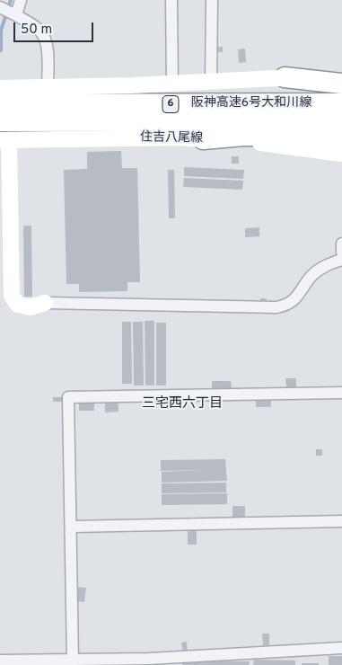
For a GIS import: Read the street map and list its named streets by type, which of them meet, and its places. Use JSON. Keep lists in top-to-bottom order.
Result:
{
  "streets": {
    "highway": ["阪神高速6号大和川線", "6"],
    "main road": ["住吉八尾線"]
  },
  "districts": ["三宅西六丁目"],
  "scale_bar": "50 m"
}
